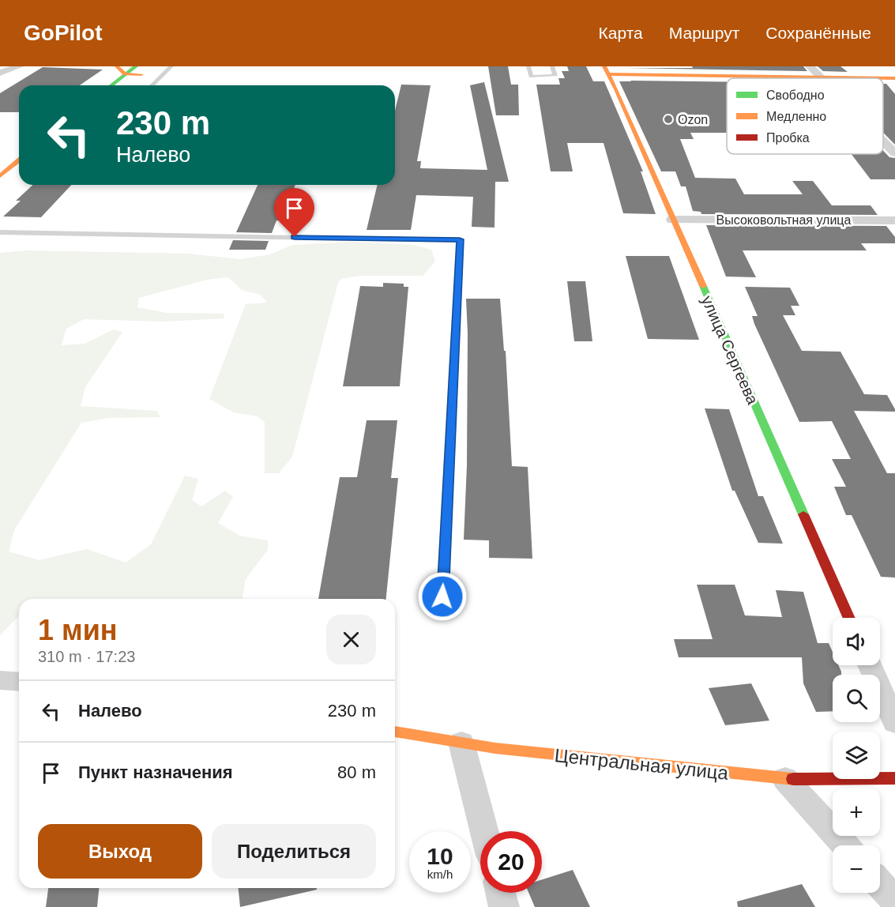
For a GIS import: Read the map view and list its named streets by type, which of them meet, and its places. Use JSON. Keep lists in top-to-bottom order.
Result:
{
  "streets": {
    "street": ["Высоковольтная улица", "улица Сергеева", "Центральная улица"]
  },
  "crossings": [
    ["Высоковольтная улица", "улица Сергеева"]
  ],
  "places": ["Ozon"],
  "legend": ["Свободно", "Медленно", "Пробка"],
  "page": {
    "header": "GoPilot",
    "nav": ["Карта", "Маршрут", "Сохранённые"],
    "turn": ["230 m", "Налево"],
    "heading": ["1 мин", "310 m · 17:23"],
    "map_buttons": ["+", "−"],
    "list": [
      {
        "name": "Налево",
        "value": "230 m"
      },
      {
        "name": "Пункт назначения",
        "value": "80 m"
      }
    ],
    "buttons": ["Выход", "Поделиться"],
    "speed": "10 km/h",
    "limit": "20"
  }
}
